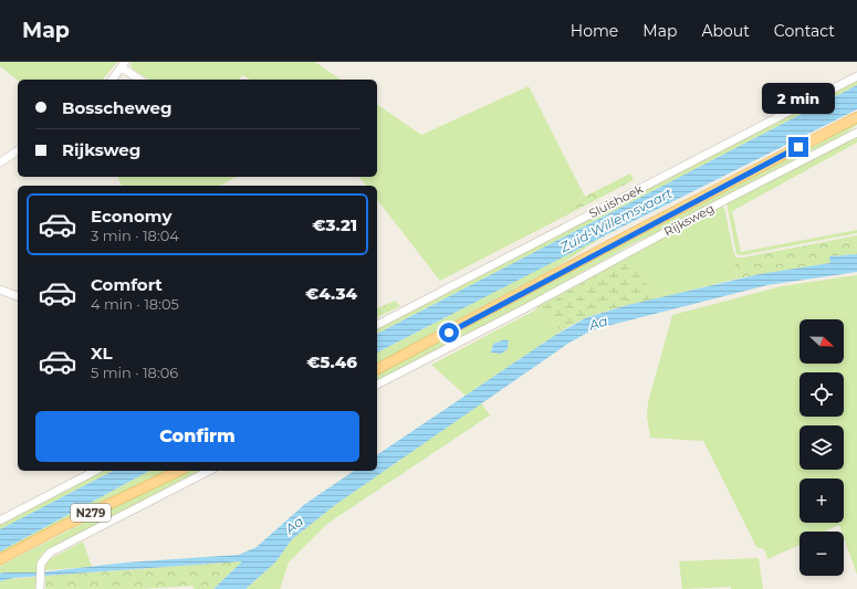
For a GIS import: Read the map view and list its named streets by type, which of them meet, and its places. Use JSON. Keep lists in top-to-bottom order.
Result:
{
  "streets": {
    "main road": ["Rijksweg", "N279"],
    "street": ["Sluishoek"]
  },
  "water": ["Zuid-Willemsvaart", "Aa"],
  "north": "right",
  "page": {
    "header": "Map",
    "nav": [
      "Home",
      "Map",
      "About",
      "Contact"
    ],
    "banner": ["Bosscheweg", "Rijksweg"],
    "bubble": "2 min",
    "list": [
      {
        "name": "Economy",
        "note": "3 min · 18:04",
        "value": "€3.21"
      },
      {
        "name": "Comfort",
        "note": "4 min · 18:05",
        "value": "€4.34"
      },
      {
        "name": "XL",
        "note": "5 min · 18:06",
        "value": "€5.46"
      }
    ],
    "map_buttons": ["+", "−"],
    "buttons": "Confirm"
  }
}
